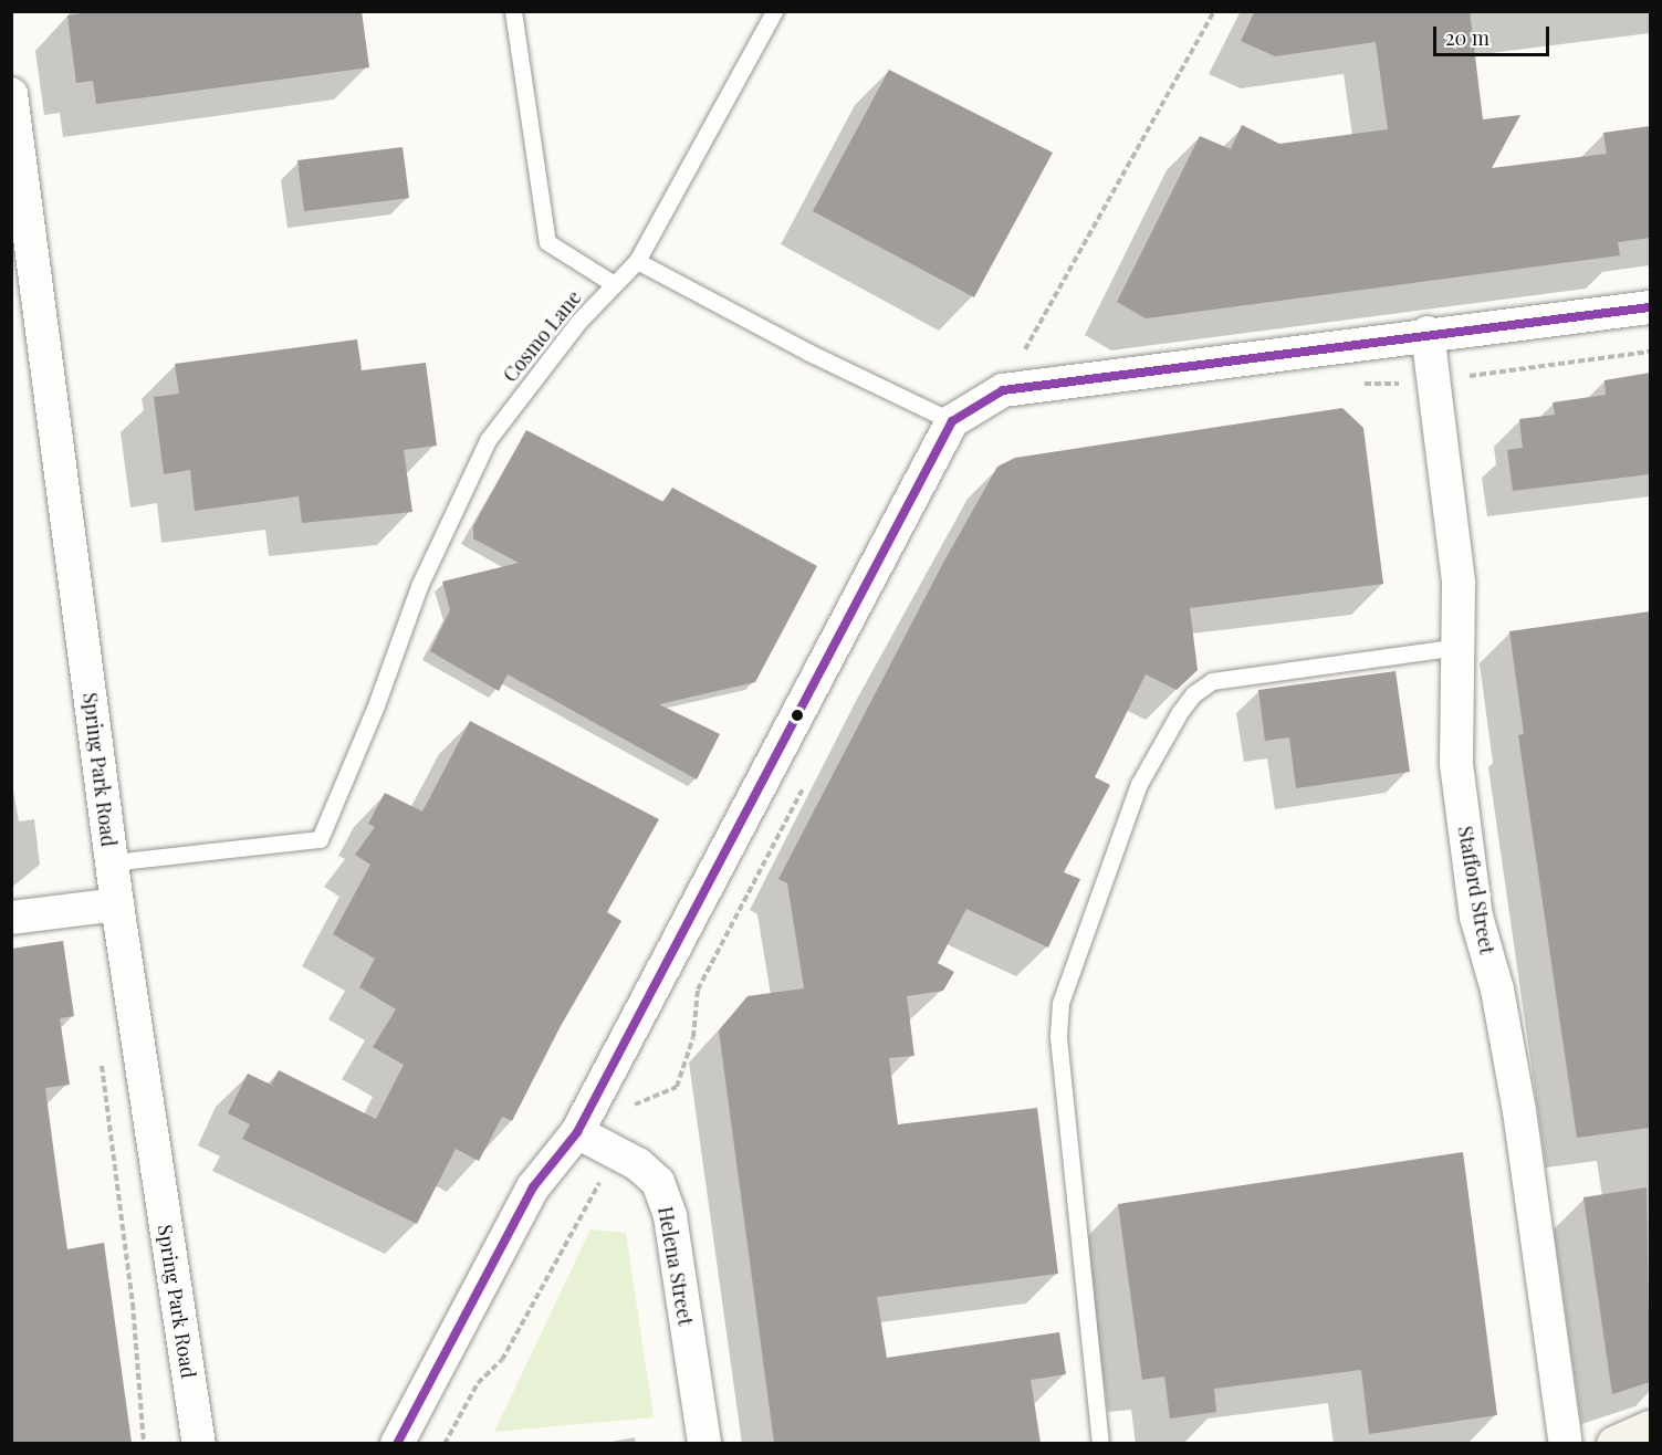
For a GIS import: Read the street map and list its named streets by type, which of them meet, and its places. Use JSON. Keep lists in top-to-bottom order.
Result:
{
  "streets": {
    "street": ["Spring Park Road", "Stafford Street", "Helena Street"],
    "lane": ["Cosmo Lane"]
  },
  "crossings": [
    ["Cosmo Lane", "Spring Park Road"]
  ],
  "scale_bar": "20 m"
}
